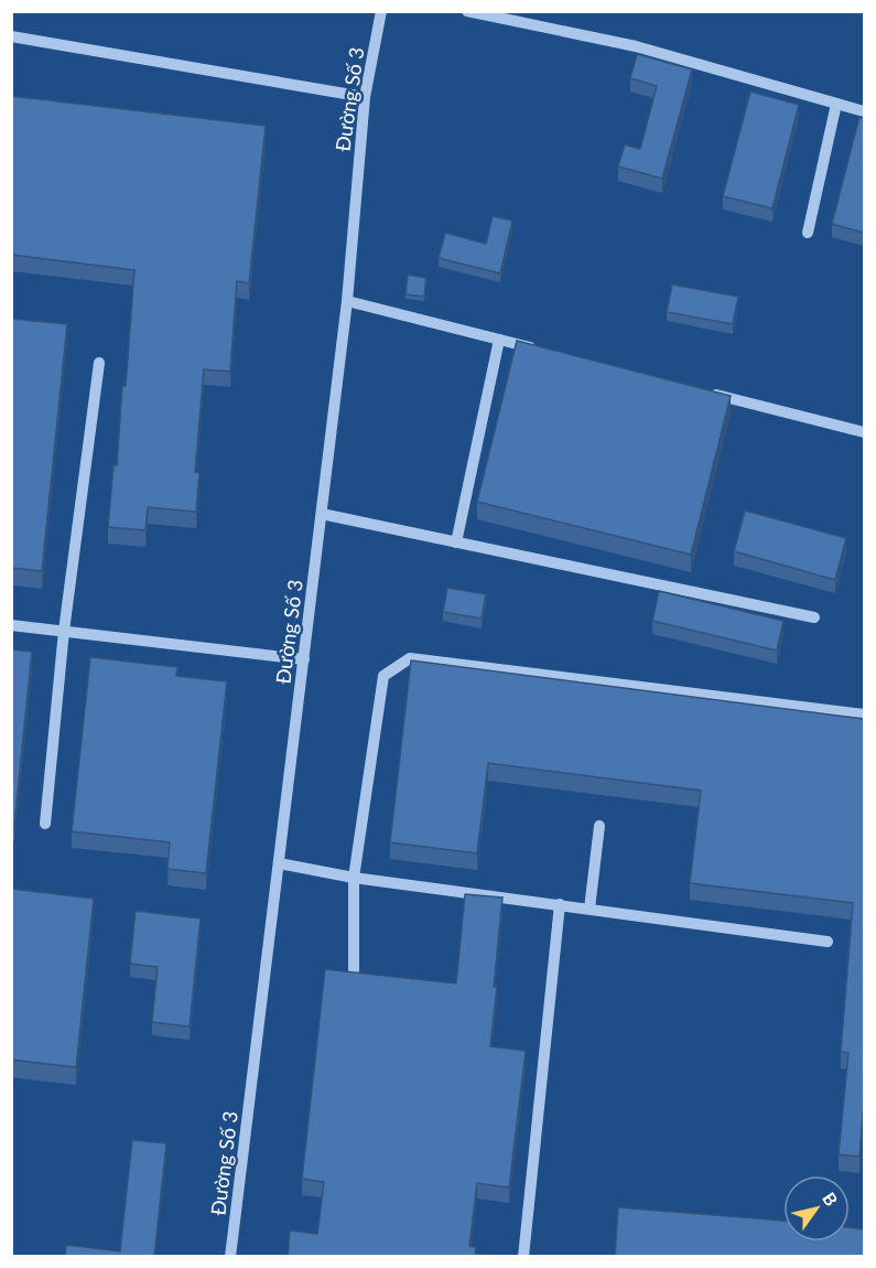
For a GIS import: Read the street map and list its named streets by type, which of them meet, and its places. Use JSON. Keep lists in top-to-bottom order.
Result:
{
  "streets": {
    "street": ["Đường Số 3"]
  },
  "north": "top right"
}
